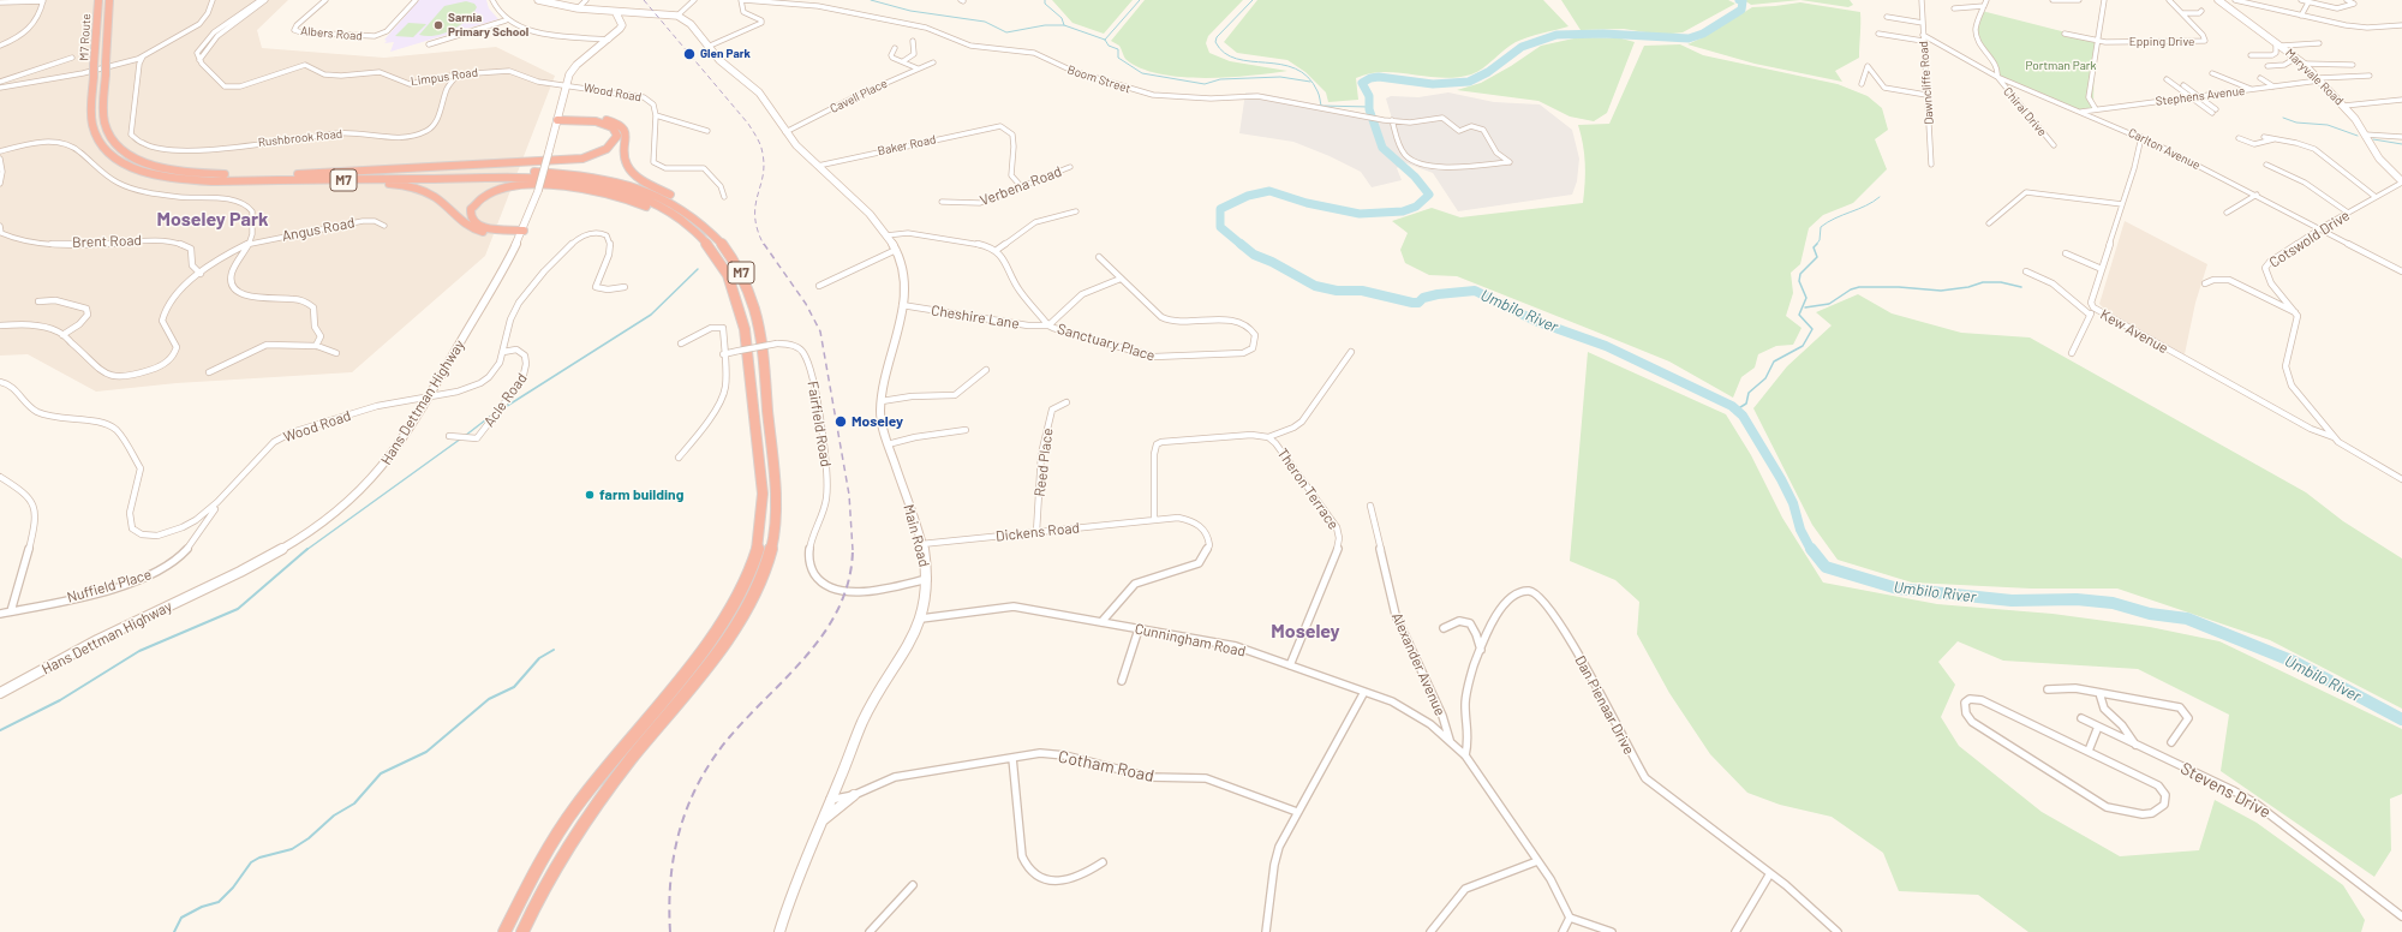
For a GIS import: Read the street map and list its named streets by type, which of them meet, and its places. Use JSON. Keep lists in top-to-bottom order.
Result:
{
  "streets": {
    "highway": ["M7 Route", "M7"],
    "main road": ["Maryvale Road", "Hans Dettman Highway", "Main Road"],
    "street": [
      "Albers Road",
      "Epping Drive",
      "Limpus Road",
      "Boom Street",
      "Dawncliffe Road",
      "Wood Road",
      "Cavell Place",
      "Stephens Avenue",
      "Chiral Drive",
      "Rushbrook Road",
      "Baker Road",
      "Carlton Avenue",
      "Verbena Road",
      "Angus Road",
      "Cotswold Drive",
      "Brent Road",
      "Cheshire Lane",
      "Kew Avenue",
      "Sanctuary Place",
      "Acle Road",
      "Fairfield Road",
      "Reed Place",
      "Theron Terrace",
      "Dickens Road",
      "Nuffield Place",
      "Cunningham Road",
      "Alexander Avenue",
      "Dan Pienaar Drive",
      "Cotham Road",
      "Stevens Drive"
    ]
  },
  "crossings": [
    ["M7 Route", "M7"],
    ["Limpus Road", "Wood Road"],
    ["Limpus Road", "Rushbrook Road"],
    ["Limpus Road", "Hans Dettman Highway"],
    ["Maryvale Road", "Stephens Avenue"],
    ["Maryvale Road", "Cotswold Drive"],
    ["Dawncliffe Road", "Carlton Avenue"],
    ["Wood Road", "Acle Road"],
    ["Wood Road", "Hans Dettman Highway"],
    ["Wood Road", "Nuffield Place"],
    ["Cavell Place", "Main Road"],
    ["Stephens Avenue", "Carlton Avenue"],
    ["Chiral Drive", "Carlton Avenue"],
    ["Baker Road", "Verbena Road"],
    ["Baker Road", "Main Road"],
    ["Carlton Avenue", "Cotswold Drive"],
    ["Carlton Avenue", "Kew Avenue"],
    ["Angus Road", "Brent Road"],
    ["Cheshire Lane", "Sanctuary Place"],
    ["Cheshire Lane", "Main Road"],
    ["Fairfield Road", "Main Road"],
    ["Reed Place", "Dickens Road"],
    ["Theron Terrace", "Dickens Road"],
    ["Theron Terrace", "Cunningham Road"],
    ["Dickens Road", "Main Road"],
    ["Dickens Road", "Cunningham Road"],
    ["Main Road", "Cunningham Road"],
    ["Main Road", "Cotham Road"],
    ["Cunningham Road", "Alexander Avenue"],
    ["Cunningham Road", "Dan Pienaar Drive"]
  ],
  "districts": ["Moseley Park", "Moseley"],
  "water": ["Umbilo River"],
  "parks": ["Portman Park"],
  "places": [
    "Sarnia Primary School",
    "Glen Park",
    "Moseley",
    "farm building"
  ]
}
